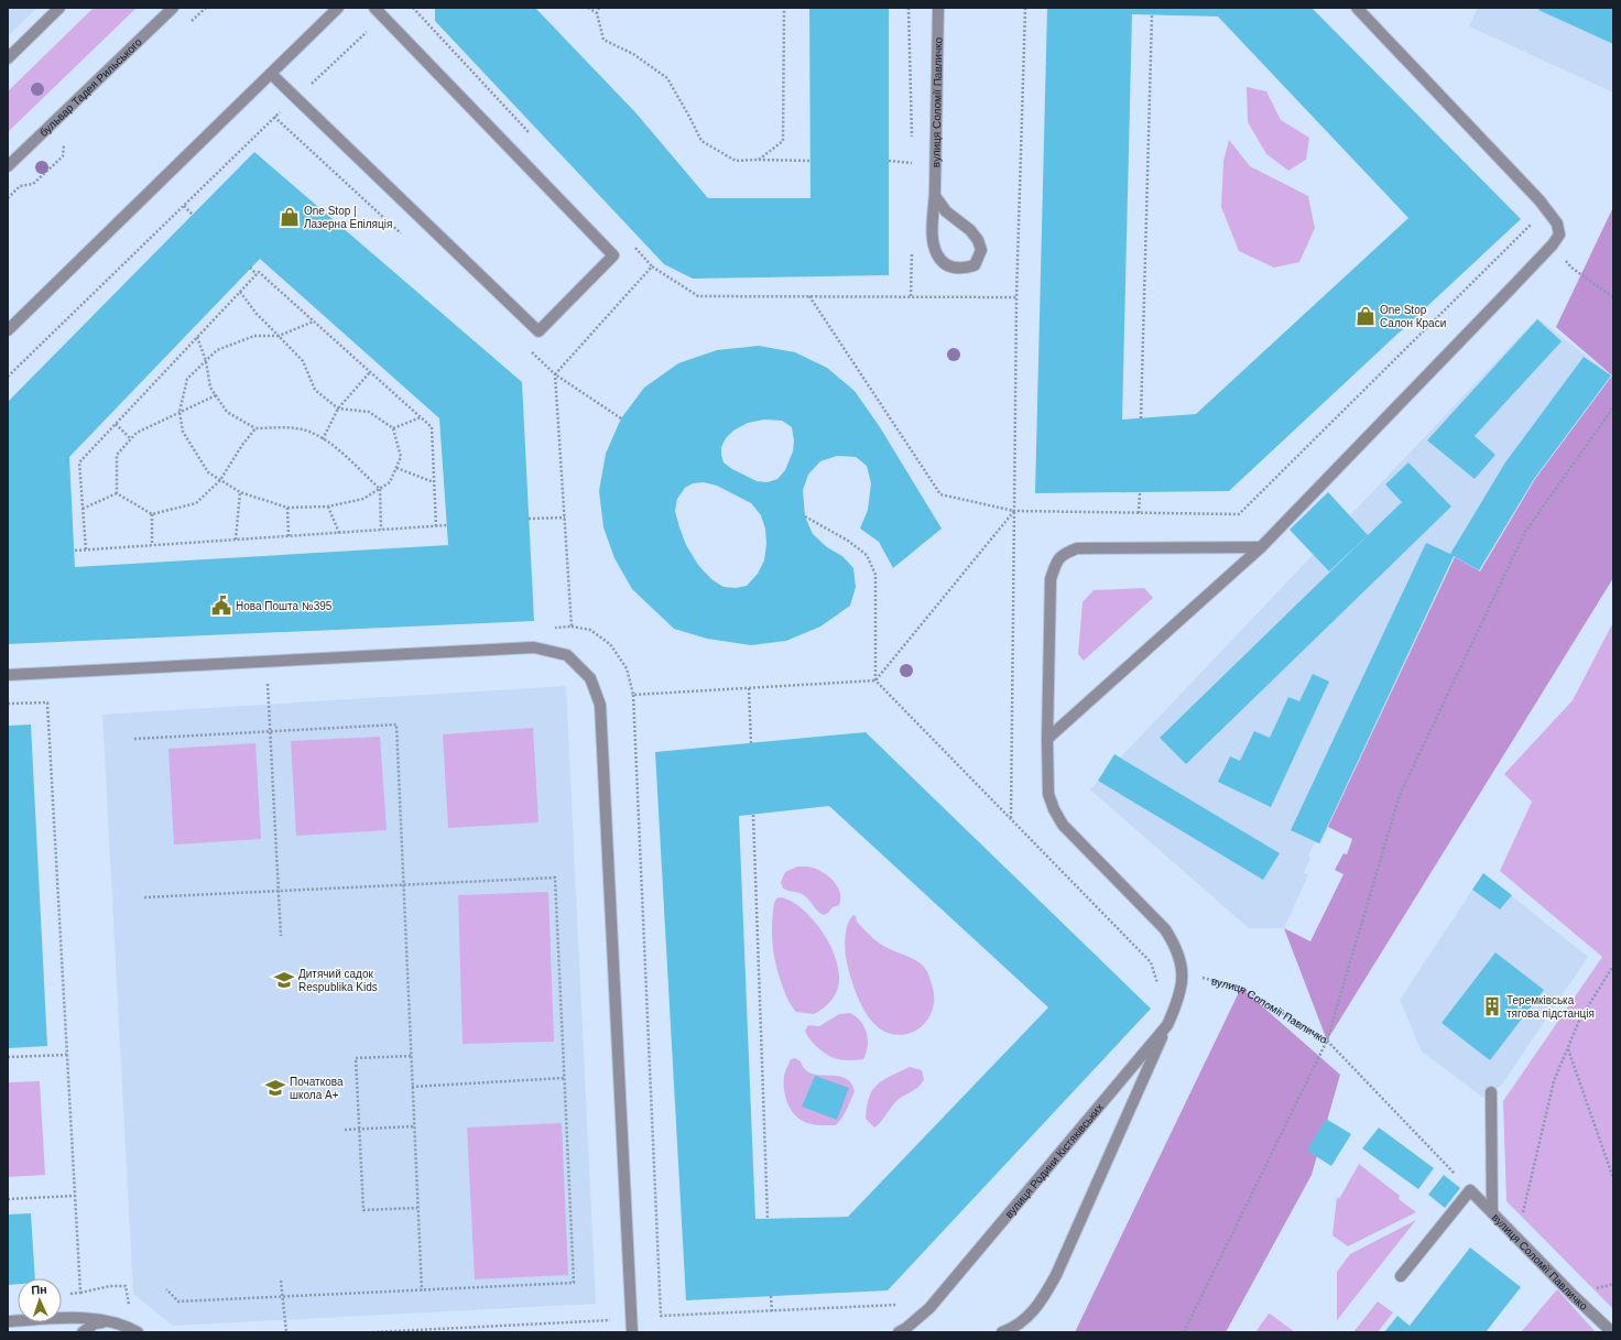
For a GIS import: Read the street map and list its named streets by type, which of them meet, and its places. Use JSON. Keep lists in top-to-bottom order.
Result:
{
  "streets": {
    "street": ["бульвар Тадея Рильського", "вулиця Соломії Павличко", "вулиця Родини Кістяківських"]
  },
  "crossings": [
    ["вулиця Соломії Павличко", "вулиця Родини Кістяківських"]
  ],
  "places": {
    "shop": ["One Stop | Лазерна Епіляція", "One Stop Салон Краси"],
    "public building": ["Нова Пошта №395"],
    "school or university": ["Дитячий садок Respublika Kids", "Початкова школа А+"],
    "building": ["Теремківська тягова підстанція"]
  },
  "north": "top"
}
